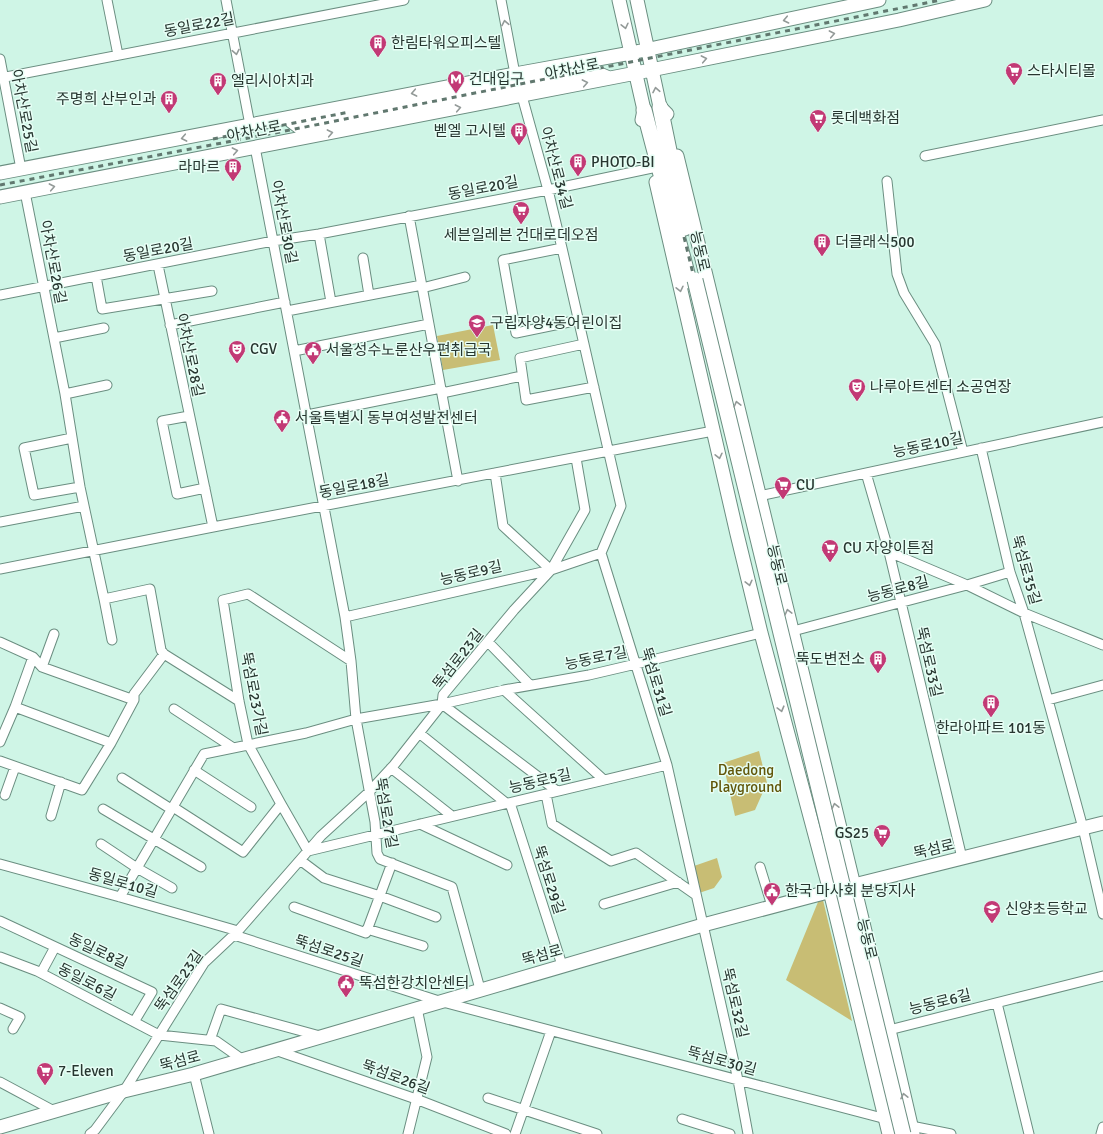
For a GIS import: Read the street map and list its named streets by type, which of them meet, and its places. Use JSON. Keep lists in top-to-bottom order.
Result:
{
  "streets": {
    "highway": ["능동로"],
    "main road": ["아차산로", "뚝섬로"],
    "street": [
      "동일로22길",
      "아차산로25길",
      "아차산로34길",
      "동일로20길",
      "아차산로30길",
      "아차산로26길",
      "아차산로28길",
      "능동로10길",
      "동일로18길",
      "뚝섬로35길",
      "능동로9길",
      "능동로8길",
      "능동로7길",
      "뚝섬로23길",
      "뚝섬로33길",
      "뚝섬로31길",
      "뚝섬로23가길",
      "능동로5길",
      "뚝섬로27길",
      "뚝섬로29길",
      "동일로10길",
      "동일로8길",
      "뚝섬로25길",
      "동일로6길",
      "능동로6길",
      "뚝섬로32길",
      "뚝섬로30길",
      "뚝섬로26길"
    ]
  },
  "crossings": [
    ["동일로22길", "아차산로25길"],
    ["아차산로", "아차산로25길"],
    ["아차산로", "아차산로34길"],
    ["아차산로", "아차산로30길"],
    ["아차산로", "능동로"],
    ["아차산로", "아차산로26길"],
    ["아차산로34길", "동일로20길"],
    ["아차산로34길", "동일로18길"],
    ["동일로20길", "아차산로30길"],
    ["동일로20길", "능동로"],
    ["동일로20길", "아차산로26길"],
    ["동일로20길", "아차산로28길"],
    ["아차산로30길", "동일로18길"],
    ["아차산로30길", "뚝섬로27길"],
    ["능동로", "능동로10길"],
    ["능동로", "동일로18길"],
    ["능동로", "능동로8길"],
    ["능동로", "능동로7길"],
    ["능동로", "뚝섬로"],
    ["능동로", "능동로6길"],
    ["능동로", "뚝섬로30길"],
    ["아차산로26길", "동일로18길"],
    ["아차산로28길", "동일로18길"],
    ["능동로10길", "뚝섬로35길"],
    ["능동로10길", "뚝섬로33길"],
    ["동일로18길", "뚝섬로23길"],
    ["동일로18길", "뚝섬로27길"],
    ["뚝섬로35길", "능동로8길"],
    ["뚝섬로35길", "뚝섬로"],
    ["능동로9길", "뚝섬로23길"],
    ["능동로9길", "뚝섬로31길"],
    ["능동로9길", "뚝섬로27길"],
    ["능동로8길", "뚝섬로33길"],
    ["능동로7길", "뚝섬로23길"],
    ["능동로7길", "뚝섬로31길"],
    ["능동로7길", "뚝섬로23가길"],
    ["능동로7길", "뚝섬로27길"],
    ["능동로7길", "동일로10길"],
    ["뚝섬로23길", "뚝섬로23가길"],
    ["뚝섬로23길", "능동로5길"],
    ["뚝섬로23길", "뚝섬로27길"],
    ["뚝섬로23길", "뚝섬로"],
    ["뚝섬로23길", "동일로10길"],
    ["뚝섬로23길", "뚝섬로25길"],
    ["뚝섬로23길", "동일로6길"],
    ["뚝섬로33길", "뚝섬로"],
    ["뚝섬로31길", "능동로5길"],
    ["뚝섬로31길", "뚝섬로"],
    ["뚝섬로31길", "뚝섬로32길"],
    ["뚝섬로23가길", "능동로5길"],
    ["뚝섬로23가길", "뚝섬로27길"],
    ["능동로5길", "뚝섬로27길"],
    ["능동로5길", "뚝섬로29길"],
    ["뚝섬로27길", "뚝섬로"],
    ["뚝섬로", "뚝섬로29길"],
    ["뚝섬로", "뚝섬로25길"],
    ["뚝섬로", "동일로6길"],
    ["뚝섬로", "뚝섬로32길"],
    ["뚝섬로", "뚝섬로30길"],
    ["뚝섬로", "뚝섬로26길"],
    ["동일로10길", "뚝섬로25길"],
    ["동일로8길", "동일로6길"],
    ["뚝섬로25길", "뚝섬로30길"],
    ["뚝섬로32길", "뚝섬로30길"]
  ],
  "parks": ["Daedong Playground"],
  "places": {
    "building": [
      "한림타워오피스텔",
      "엘리시아치과",
      "주명희 산부인과",
      "벧엘 고시텔",
      "PHOTO-BI",
      "라마르",
      "더클래식500",
      "뚝도변전소",
      "한라아파트 101동"
    ],
    "supermarket": [
      "스타시티몰",
      "롯데백화점",
      "세븐일레븐 건대로데오점",
      "CU",
      "CU 자양이튼점",
      "GS25",
      "7-Eleven"
    ],
    "metro station": ["건대입구"],
    "school or university": ["구립자양4동어린이집", "신양초등학교"],
    "theatre": ["CGV", "나루아트센터 소공연장"],
    "public building": [
      "서울성수노룬산우편취급국",
      "서울특별시 동부여성발전센터",
      "한국 마사회 분당지사",
      "뚝섬한강치안센터"
    ]
  }
}
